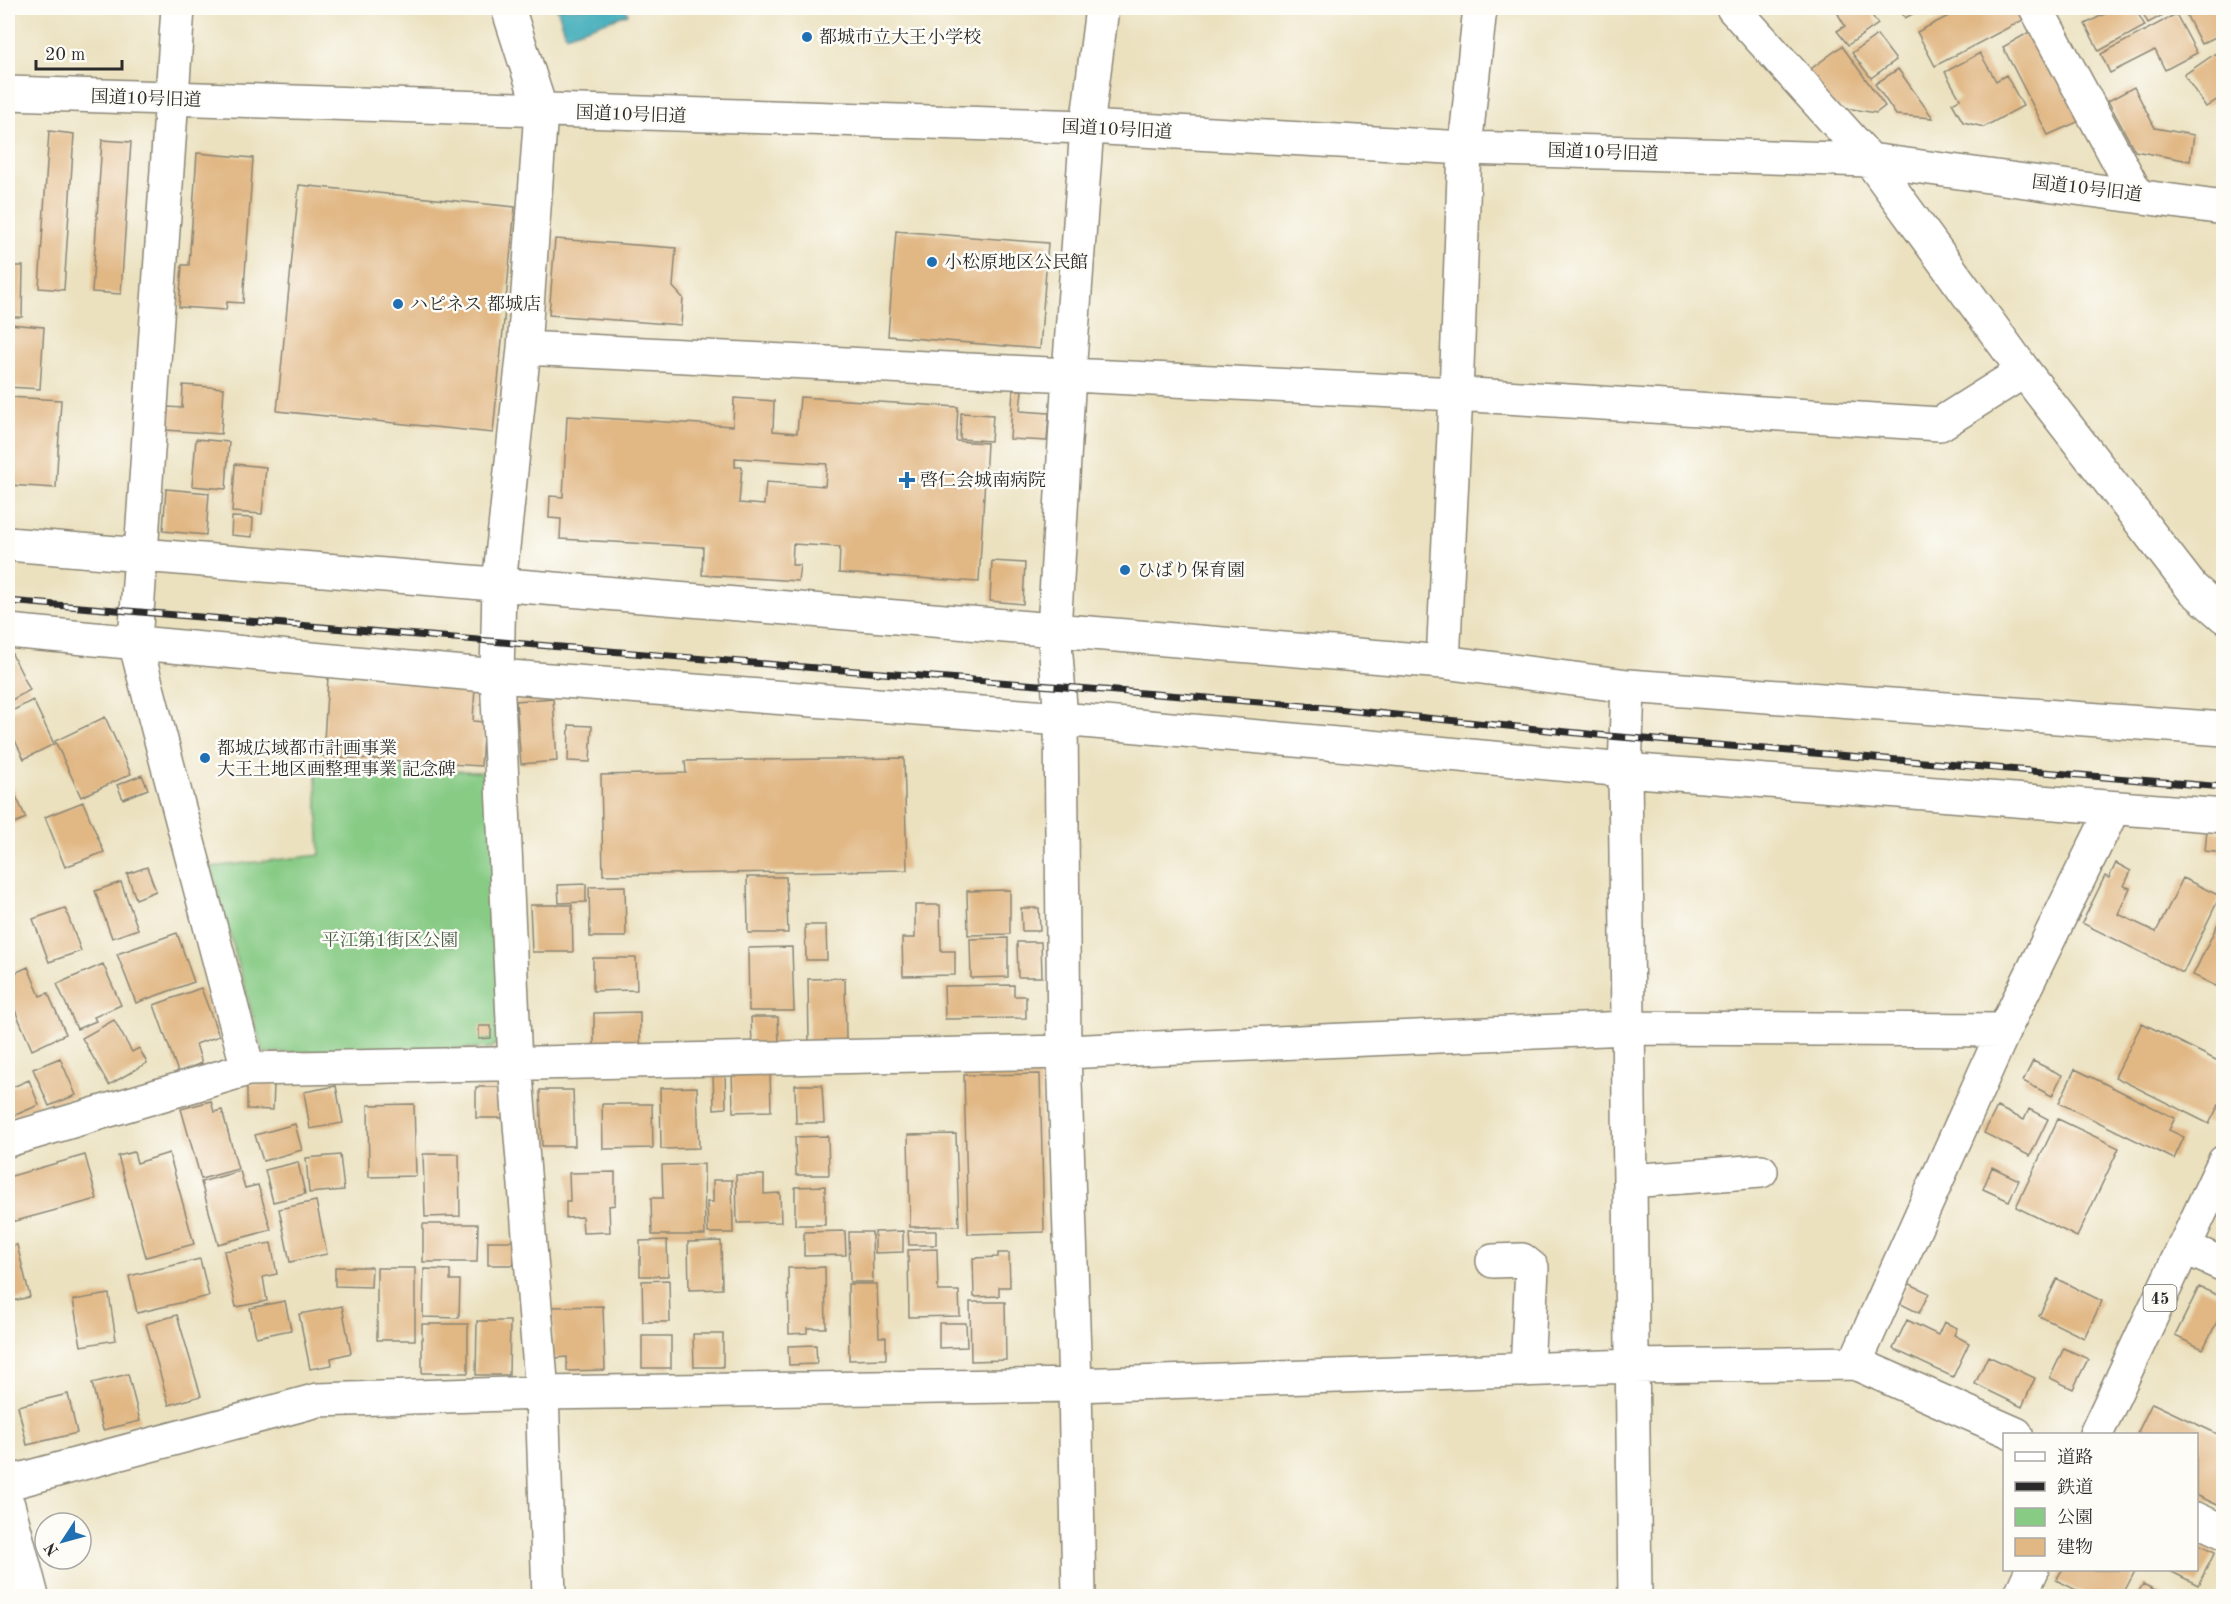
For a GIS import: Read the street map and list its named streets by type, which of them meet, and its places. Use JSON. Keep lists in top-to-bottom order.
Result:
{
  "streets": {
    "street": ["国道10号旧道", "45"]
  },
  "parks": ["平江第1街区公園"],
  "places": {
    "other": [
      "都城市立大王小学校",
      "小松原地区公民館",
      "ハピネス 都城店",
      "ひばり保育園",
      "都城広域都市計画事業 大王土地区画整理事業 記念碑"
    ],
    "health": ["啓仁会城南病院"]
  },
  "legend": [
    "道路",
    "鉄道",
    "公園",
    "建物"
  ],
  "scale_bar": "20 m",
  "north": "bottom left"
}
